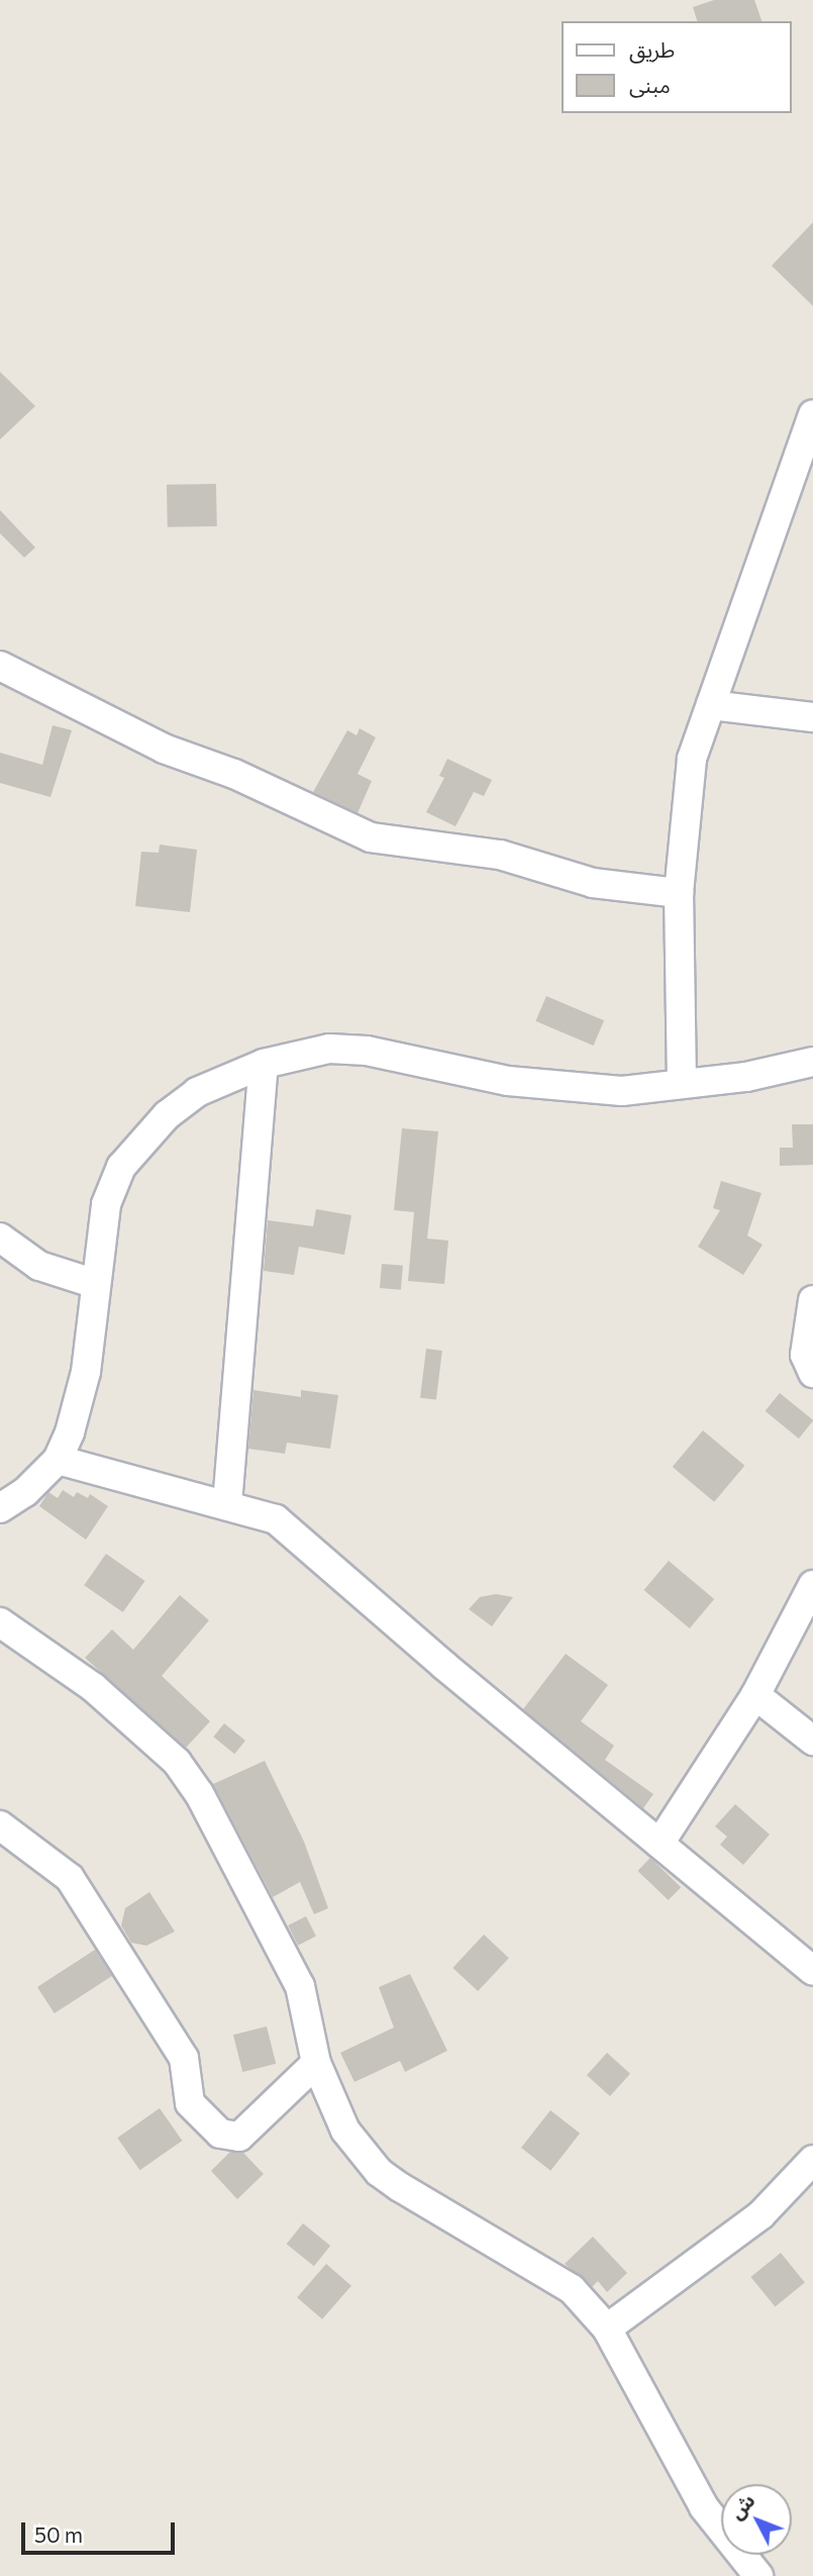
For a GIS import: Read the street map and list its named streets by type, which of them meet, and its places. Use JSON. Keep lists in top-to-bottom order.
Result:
{
  "legend": ["طريق", "مبنى"],
  "scale_bar": "50 m",
  "north": "top left"
}
